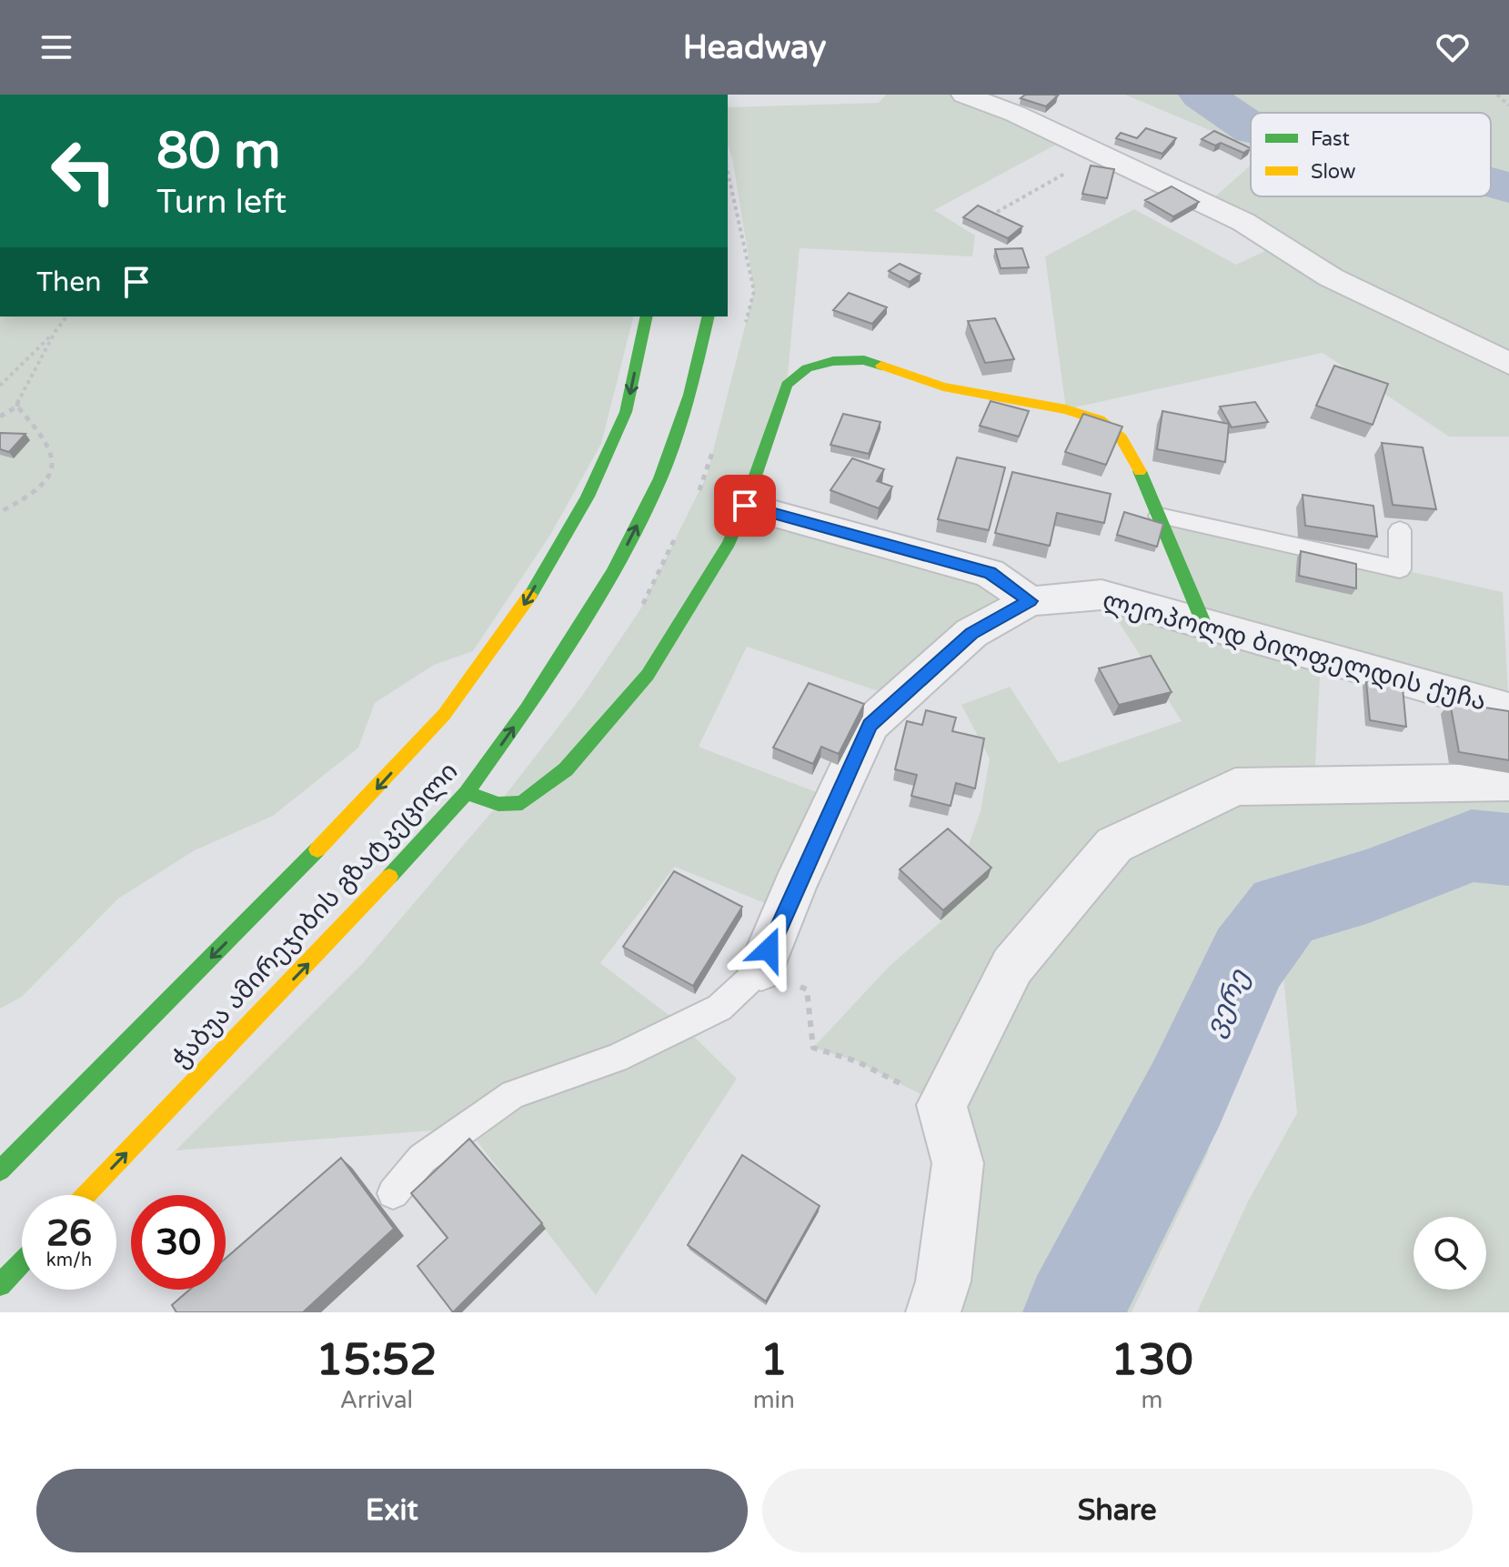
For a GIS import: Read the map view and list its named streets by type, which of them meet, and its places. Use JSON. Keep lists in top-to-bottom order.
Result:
{
  "streets": {
    "main road": ["ჭაბუა ამირეჯიბის გზატკეცილი"],
    "street": ["ლეოპოლდ ბილფელდის ქუჩა"]
  },
  "water": ["ვერე"],
  "legend": ["Fast", "Slow"],
  "page": {
    "header": "Headway",
    "turn": ["80 m", "Turn left"],
    "then": "Then",
    "speed": "26 km/h",
    "limit": "30",
    "eta": [
      "15:52",
      "Arrival",
      "1",
      "min",
      "130",
      "m"
    ],
    "buttons": ["Exit", "Share"]
  }
}
